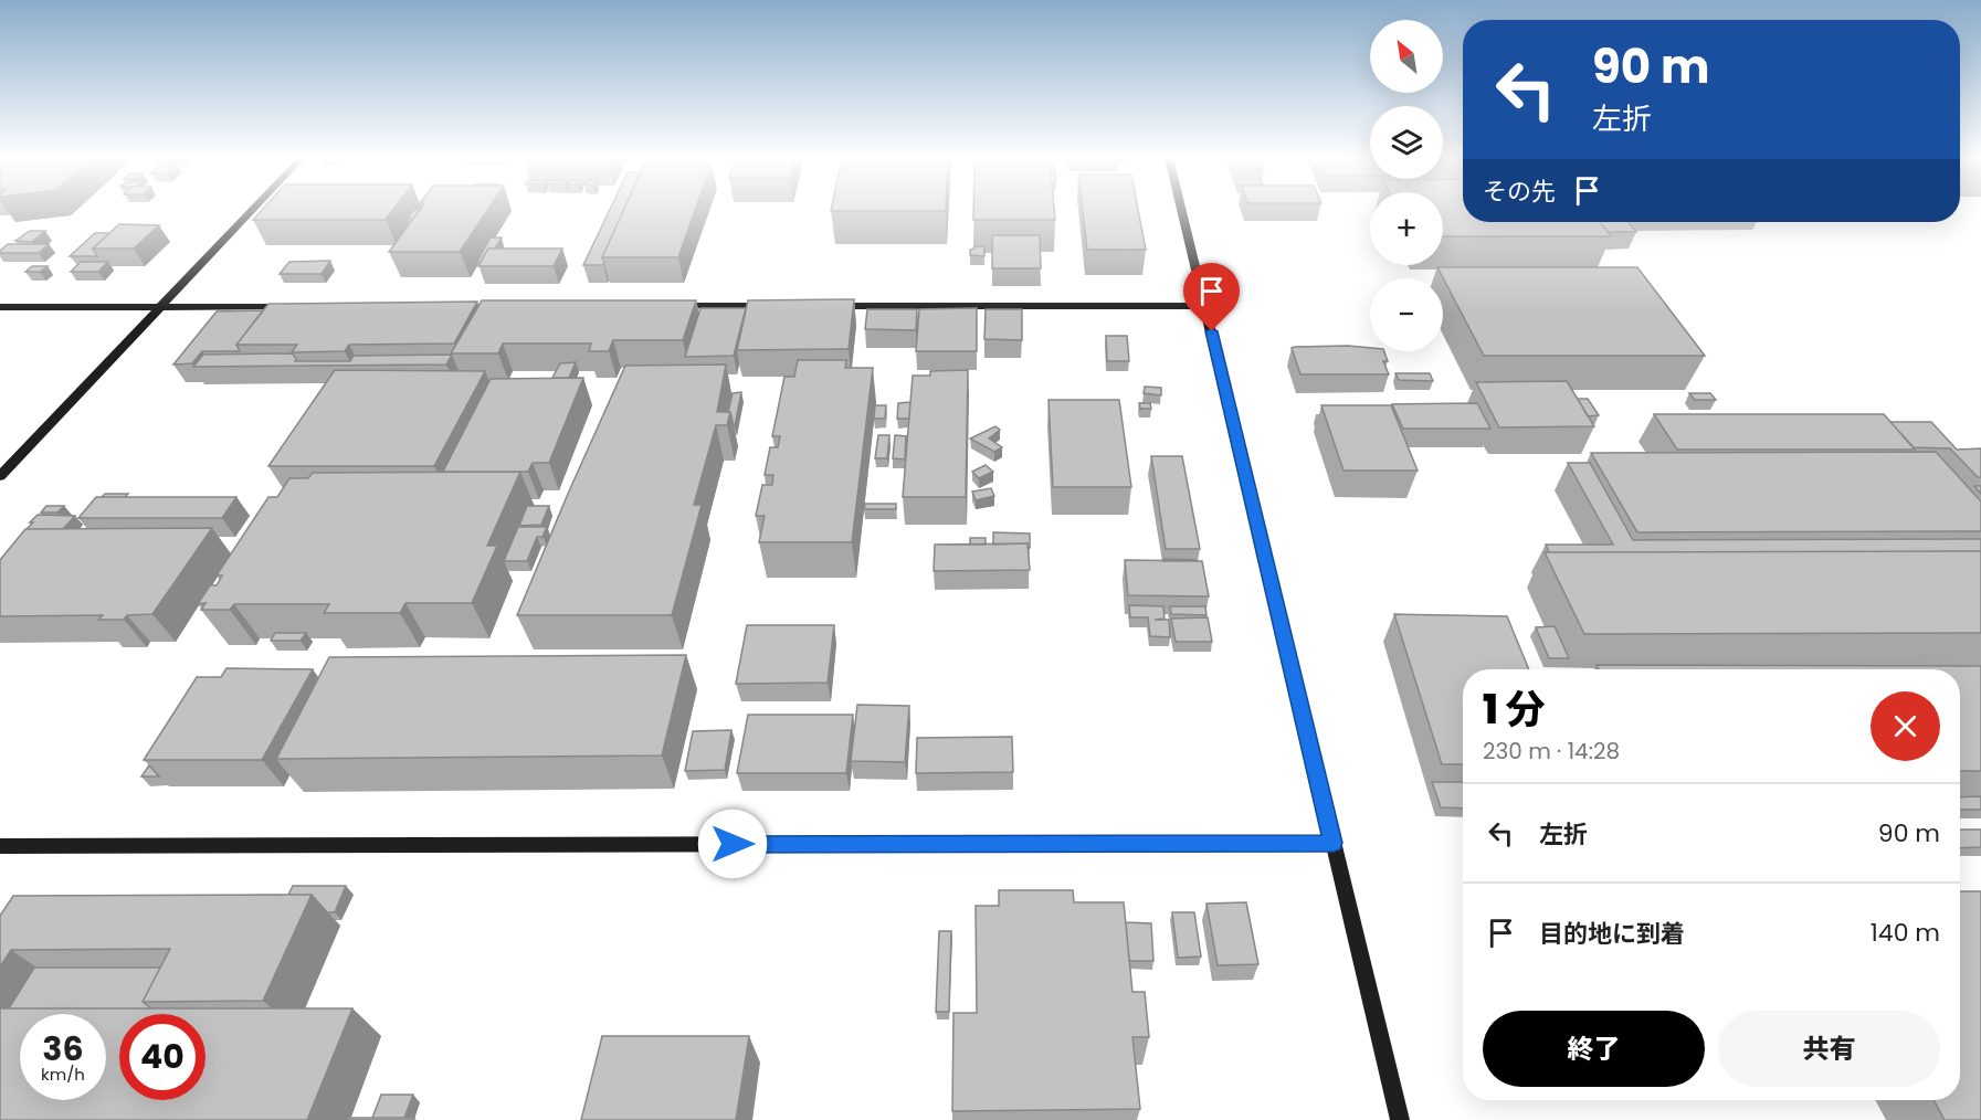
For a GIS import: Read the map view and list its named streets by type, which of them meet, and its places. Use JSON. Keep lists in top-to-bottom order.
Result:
{
  "north": "top left",
  "page": {
    "map_buttons": ["+", "−"],
    "turn": ["90 m", "左折"],
    "then": "その先",
    "heading": ["1 分", "230 m · 14:28"],
    "list": [
      {
        "name": "左折",
        "value": "90 m"
      },
      {
        "name": "目的地に到着",
        "value": "140 m"
      }
    ],
    "buttons": ["終了", "共有"],
    "speed": "36 km/h",
    "limit": "40"
  }
}
